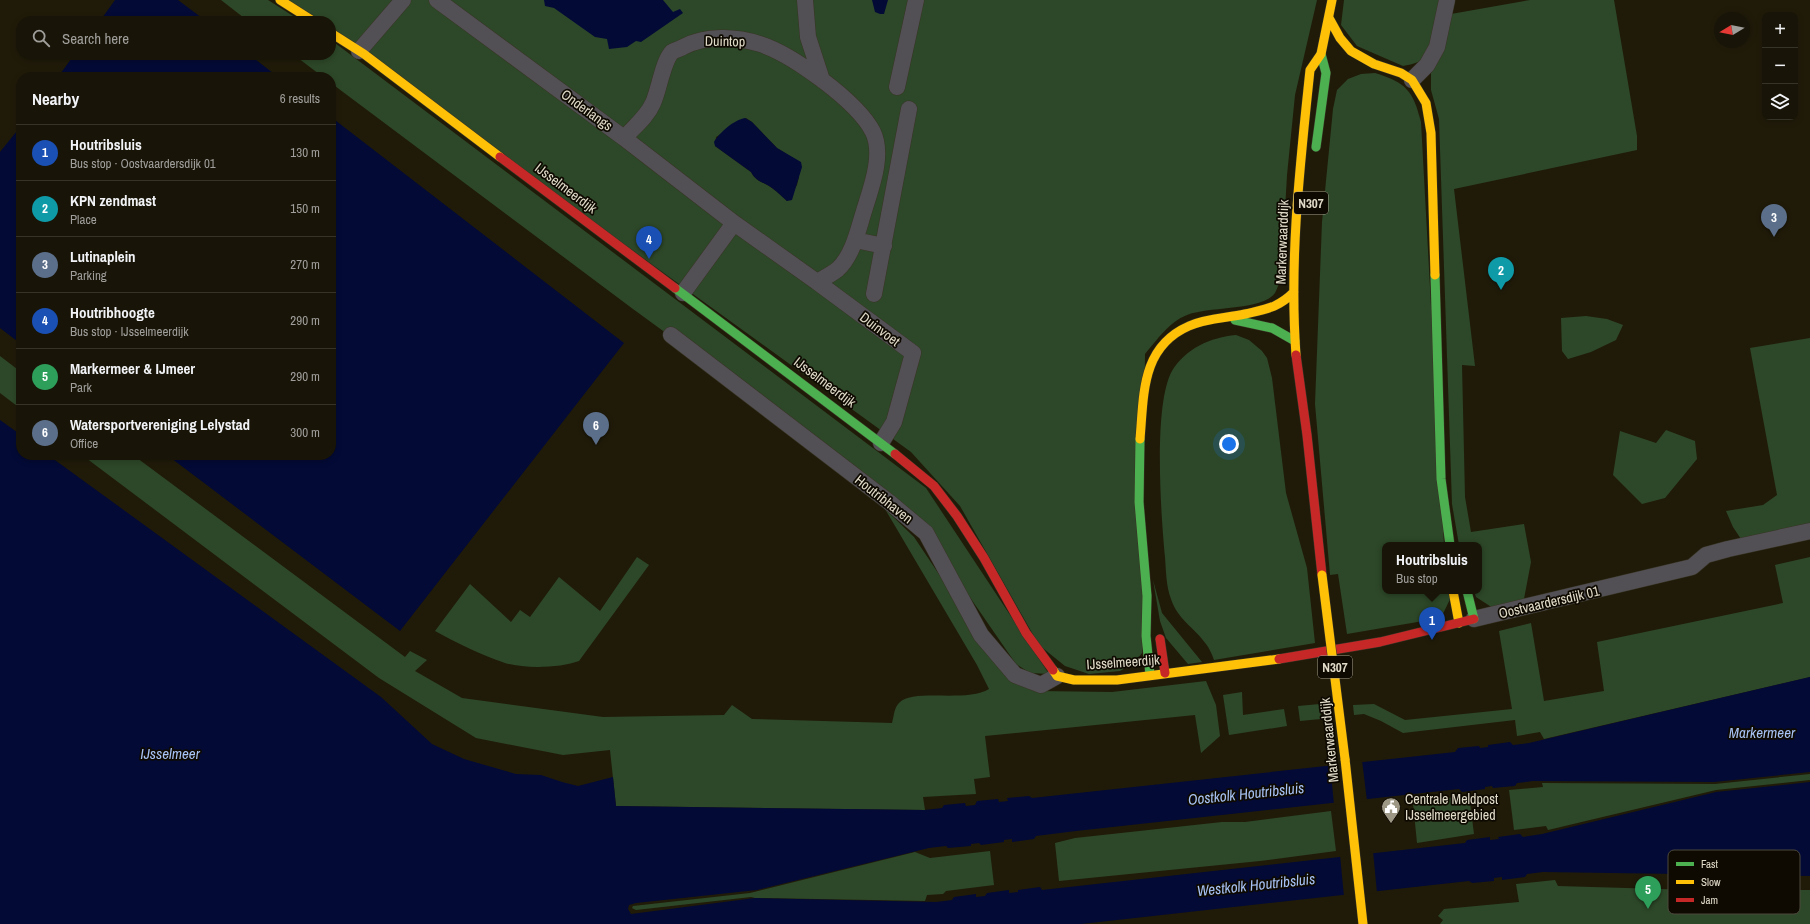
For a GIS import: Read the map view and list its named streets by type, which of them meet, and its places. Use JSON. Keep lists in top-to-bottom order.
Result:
{
  "streets": {
    "main road": [
      "IJsselmeerdijk",
      "N307",
      "Markerwaarddijk",
      "Oostvaardersdijk 01"
    ],
    "street": [
      "Duintop",
      "Onderlangs",
      "Duinvoet",
      "Houtribhaven"
    ]
  },
  "crossings": [
    ["Duintop", "Onderlangs"],
    ["Onderlangs", "Duinvoet"],
    ["IJsselmeerdijk", "Duinvoet"],
    ["IJsselmeerdijk", "Houtribhaven"],
    ["IJsselmeerdijk", "Oostvaardersdijk 01"]
  ],
  "water": [
    "Markermeer",
    "IJsselmeer",
    "Oostkolk Houtribsluis",
    "Westkolk Houtribsluis"
  ],
  "places": {
    "public building": ["Centrale Meldpost IJsselmeergebied"]
  },
  "legend": ["Fast", "Slow", "Jam"],
  "north": "left",
  "page": {
    "map_buttons": ["+", "−"],
    "search": "Search here",
    "heading": ["Nearby", "6 results"],
    "list": [
      {
        "mark": "1",
        "name": "Houtribsluis",
        "note": "Bus stop · Oostvaardersdijk 01",
        "value": "130 m"
      },
      {
        "mark": "2",
        "name": "KPN zendmast",
        "note": "Place",
        "value": "150 m"
      },
      {
        "mark": "3",
        "name": "Lutinaplein",
        "note": "Parking",
        "value": "270 m"
      },
      {
        "mark": "4",
        "name": "Houtribhoogte",
        "note": "Bus stop · IJsselmeerdijk",
        "value": "290 m"
      },
      {
        "mark": "5",
        "name": "Markermeer & IJmeer",
        "note": "Park",
        "value": "290 m"
      },
      {
        "mark": "6",
        "name": "Watersportvereniging Lelystad",
        "note": "Office",
        "value": "300 m"
      }
    ],
    "pins": [
      "3",
      "4",
      "2",
      "6",
      "1",
      "5"
    ],
    "popup": ["Houtribsluis", "Bus stop"]
  }
}
